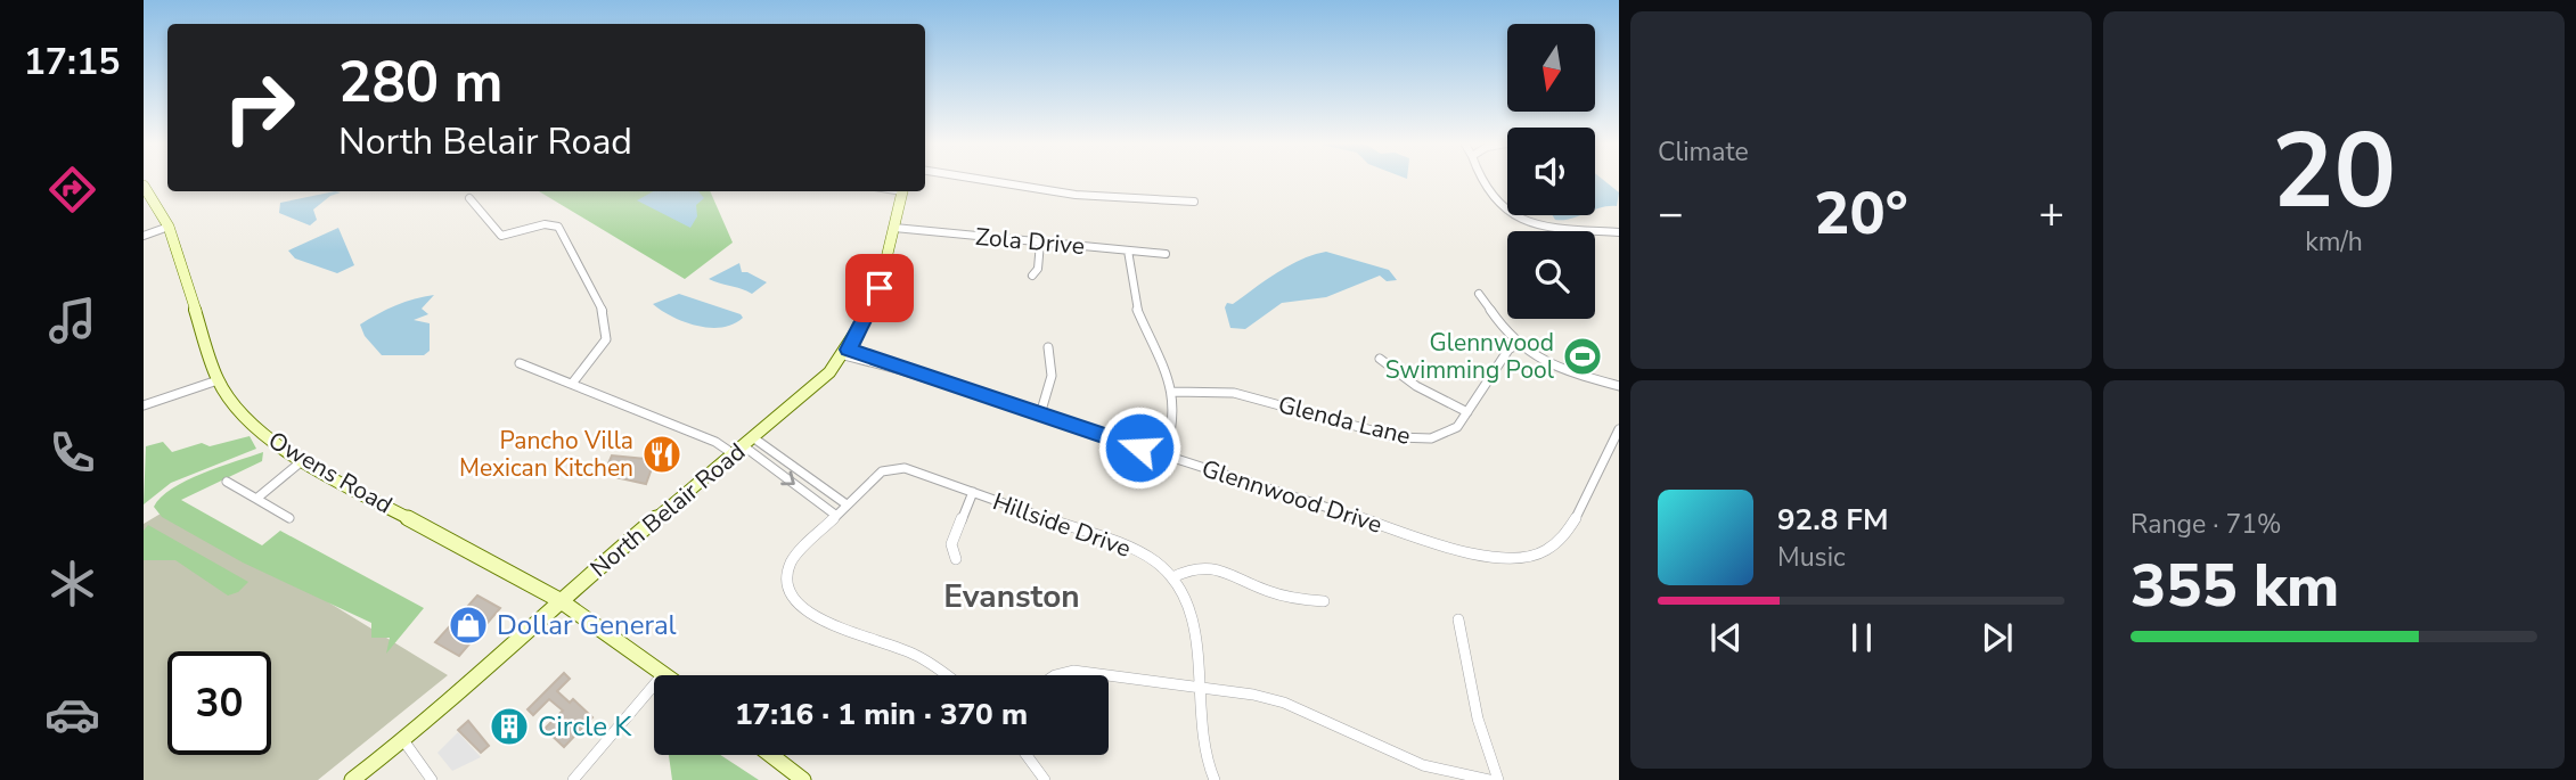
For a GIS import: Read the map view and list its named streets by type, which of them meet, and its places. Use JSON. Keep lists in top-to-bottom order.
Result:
{
  "streets": {
    "street": [
      "Zola Drive",
      "Glenda Lane",
      "Owens Road",
      "Glennwood Drive",
      "North Belair Road",
      "Hillside Drive"
    ]
  },
  "crossings": [
    ["Zola Drive", "North Belair Road"],
    ["Owens Road", "North Belair Road"],
    ["Glennwood Drive", "North Belair Road"]
  ],
  "districts": ["Evanston"],
  "places": {
    "sports": ["Glennwood Swimming Pool"],
    "restaurant": ["Pancho Villa Mexican Kitchen"],
    "shop": ["Dollar General"],
    "building": ["Circle K"]
  },
  "north": "bottom",
  "page": {
    "tabs": "17:15",
    "tile": [
      "Climate",
      ["20", "km/h"],
      ["Range · 71%", "355 km"]
    ],
    "turn": ["280 m", "North Belair Road"],
    "heat": ["−", "20°", "+"],
    "song": ["92.8 FM", "Music"],
    "limit": "30",
    "trip": "17:16 · 1 min · 370 m"
  }
}
